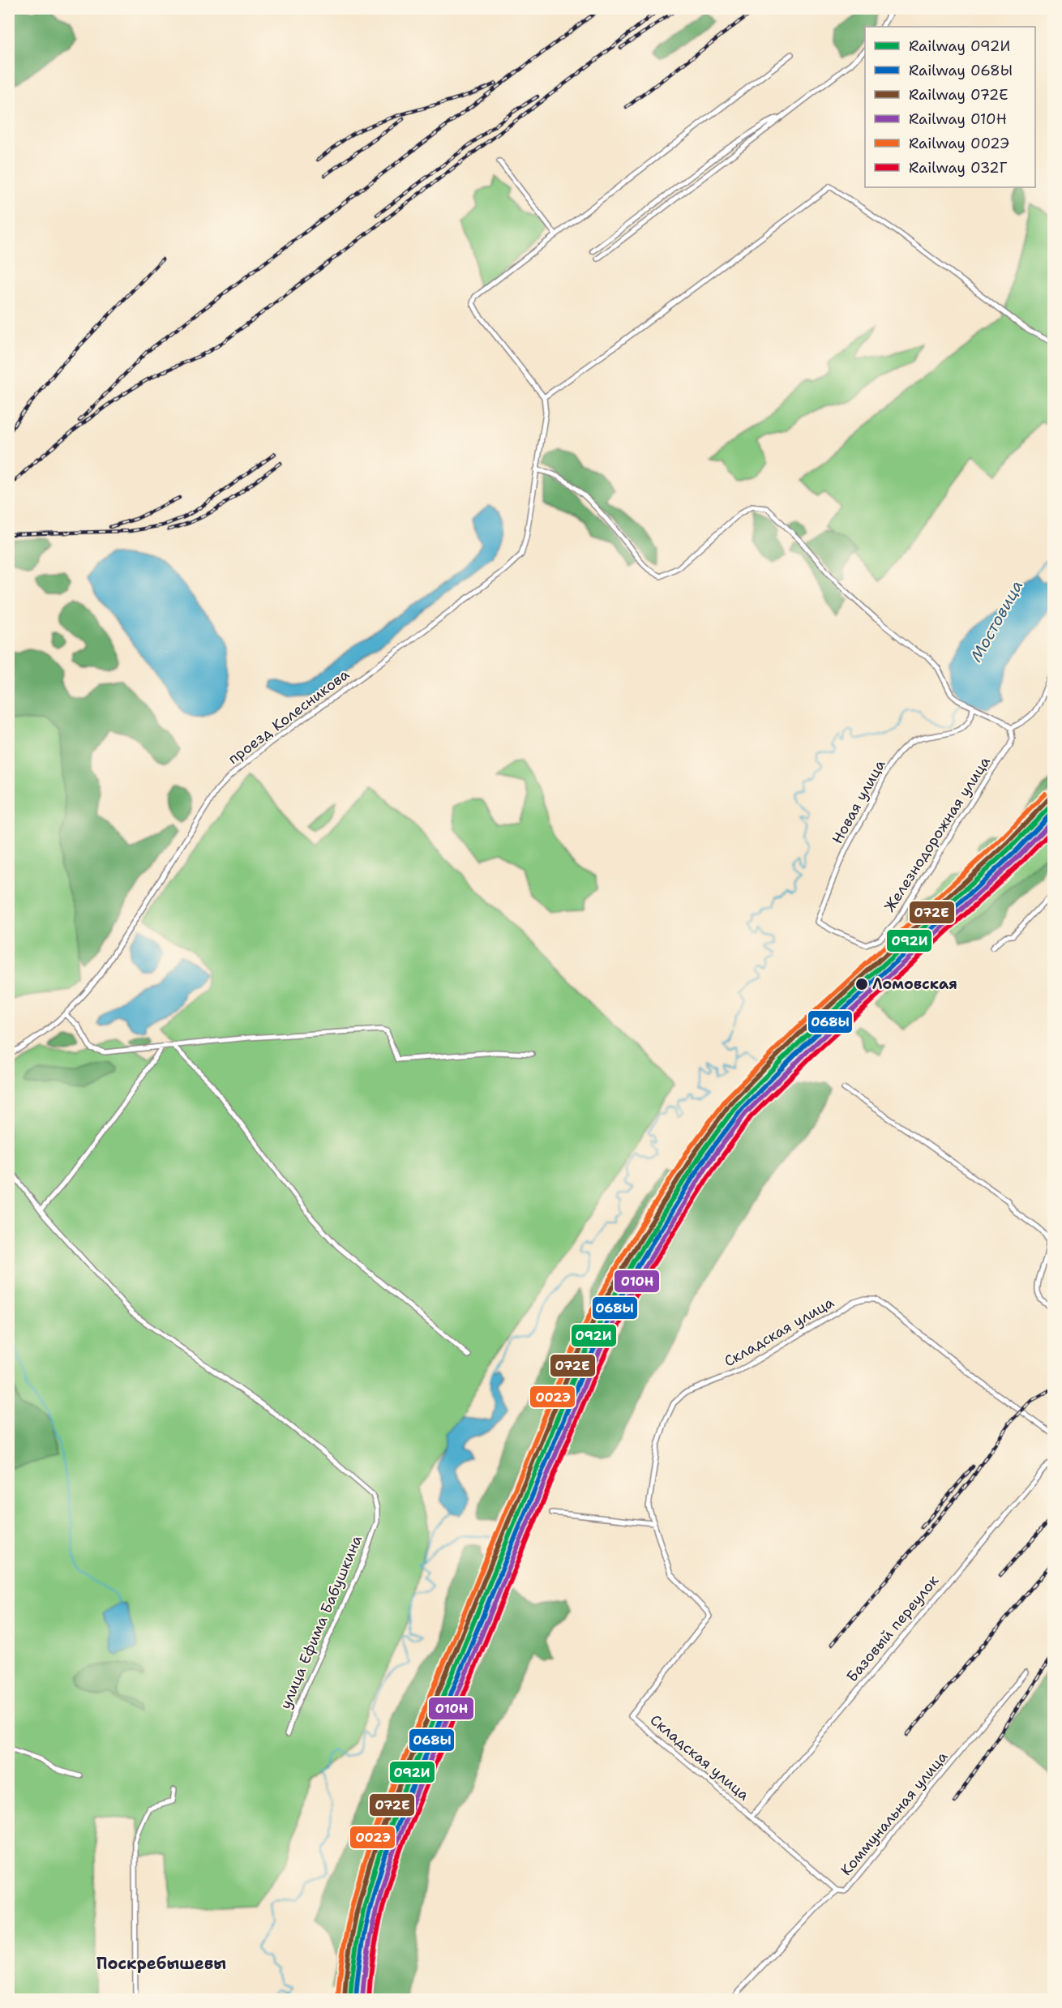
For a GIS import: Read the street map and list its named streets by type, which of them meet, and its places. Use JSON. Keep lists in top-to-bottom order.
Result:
{
  "streets": {
    "street": [
      "проезд Колесникова",
      "Новая улица",
      "Железнодорожная улица",
      "Складская улица",
      "улица Ефима Бабушкина",
      "Базовый переулок",
      "Коммунальная улица"
    ]
  },
  "crossings": [
    ["Новая улица", "Железнодорожная улица"],
    ["Складская улица", "Базовый переулок"]
  ],
  "districts": ["Поскребышевы"],
  "water": ["Мостовица"],
  "places": ["Ломовская"],
  "lines": [
    "rail line 002Э",
    "rail line 072Е",
    "rail line 092И",
    "rail line 068Ы",
    "rail line 010Н",
    "rail line 032Г"
  ],
  "legend": [
    "Railway 092И",
    "Railway 068Ы",
    "Railway 072Е",
    "Railway 010Н",
    "Railway 002Э",
    "Railway 032Г"
  ]
}
